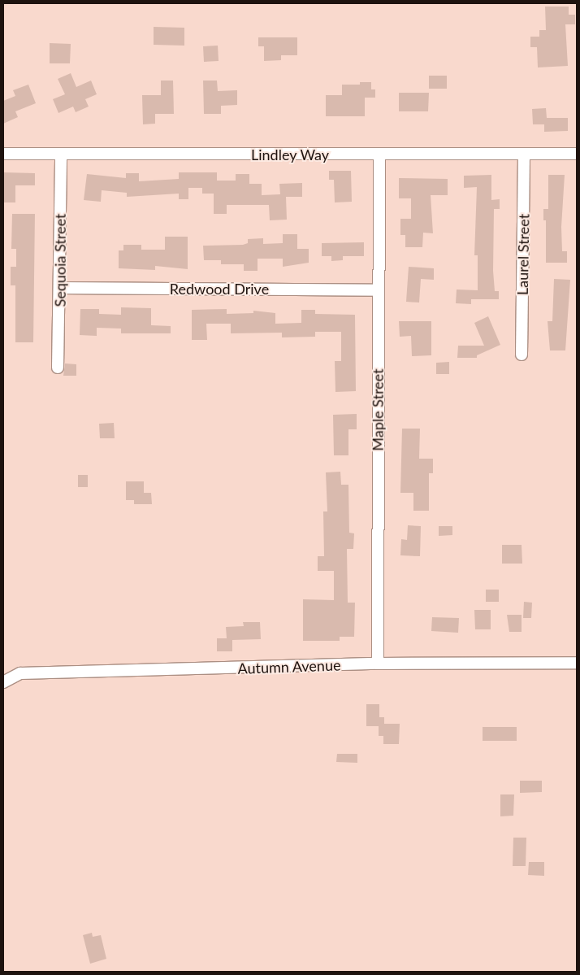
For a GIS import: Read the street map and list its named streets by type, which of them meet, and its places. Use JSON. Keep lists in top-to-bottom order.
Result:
{
  "streets": {
    "street": [
      "Lindley Way",
      "Laurel Street",
      "Sequoia Street",
      "Redwood Drive",
      "Maple Street",
      "Autumn Avenue"
    ]
  },
  "crossings": [
    ["Lindley Way", "Laurel Street"],
    ["Lindley Way", "Sequoia Street"],
    ["Lindley Way", "Maple Street"],
    ["Sequoia Street", "Redwood Drive"],
    ["Redwood Drive", "Maple Street"],
    ["Maple Street", "Autumn Avenue"]
  ]
}
